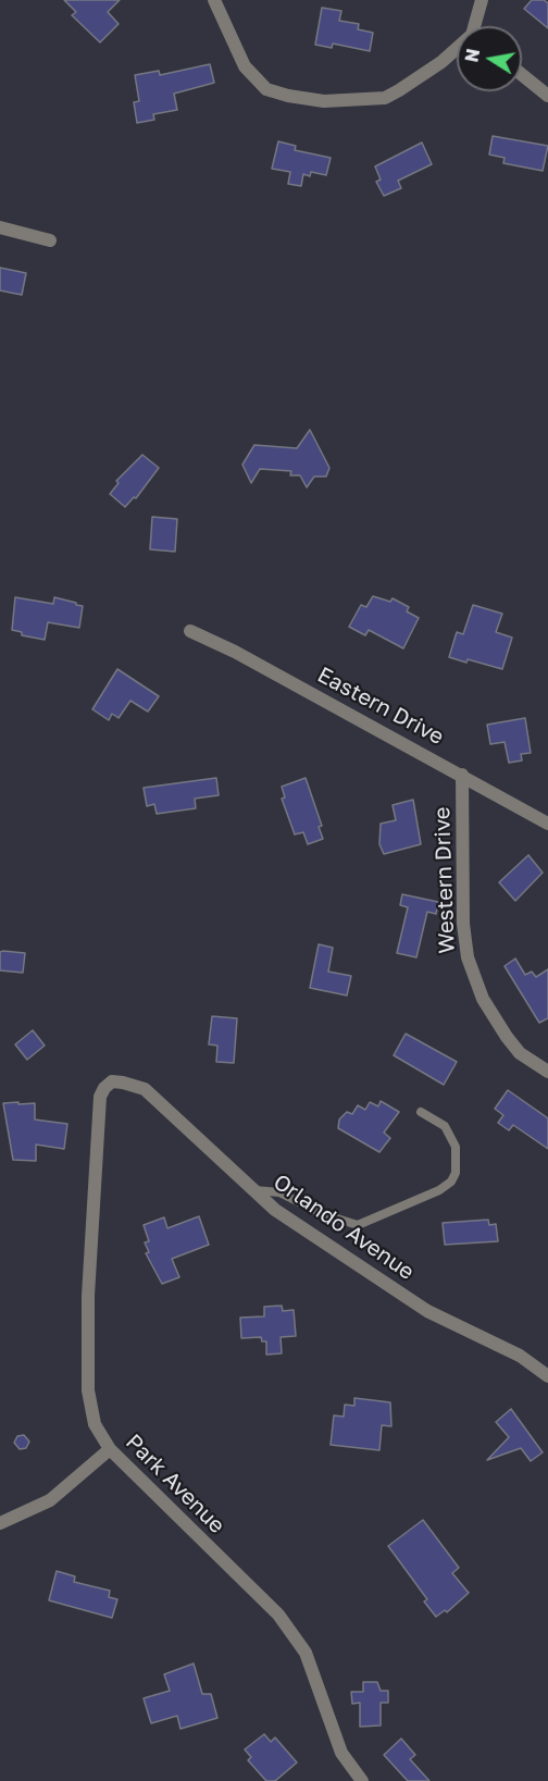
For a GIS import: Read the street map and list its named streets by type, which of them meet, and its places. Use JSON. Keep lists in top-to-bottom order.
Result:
{
  "streets": {
    "street": [
      "Eastern Drive",
      "Western Drive",
      "Orlando Avenue",
      "Park Avenue"
    ]
  },
  "crossings": [
    ["Eastern Drive", "Western Drive"],
    ["Orlando Avenue", "Park Avenue"]
  ],
  "north": "left"
}
